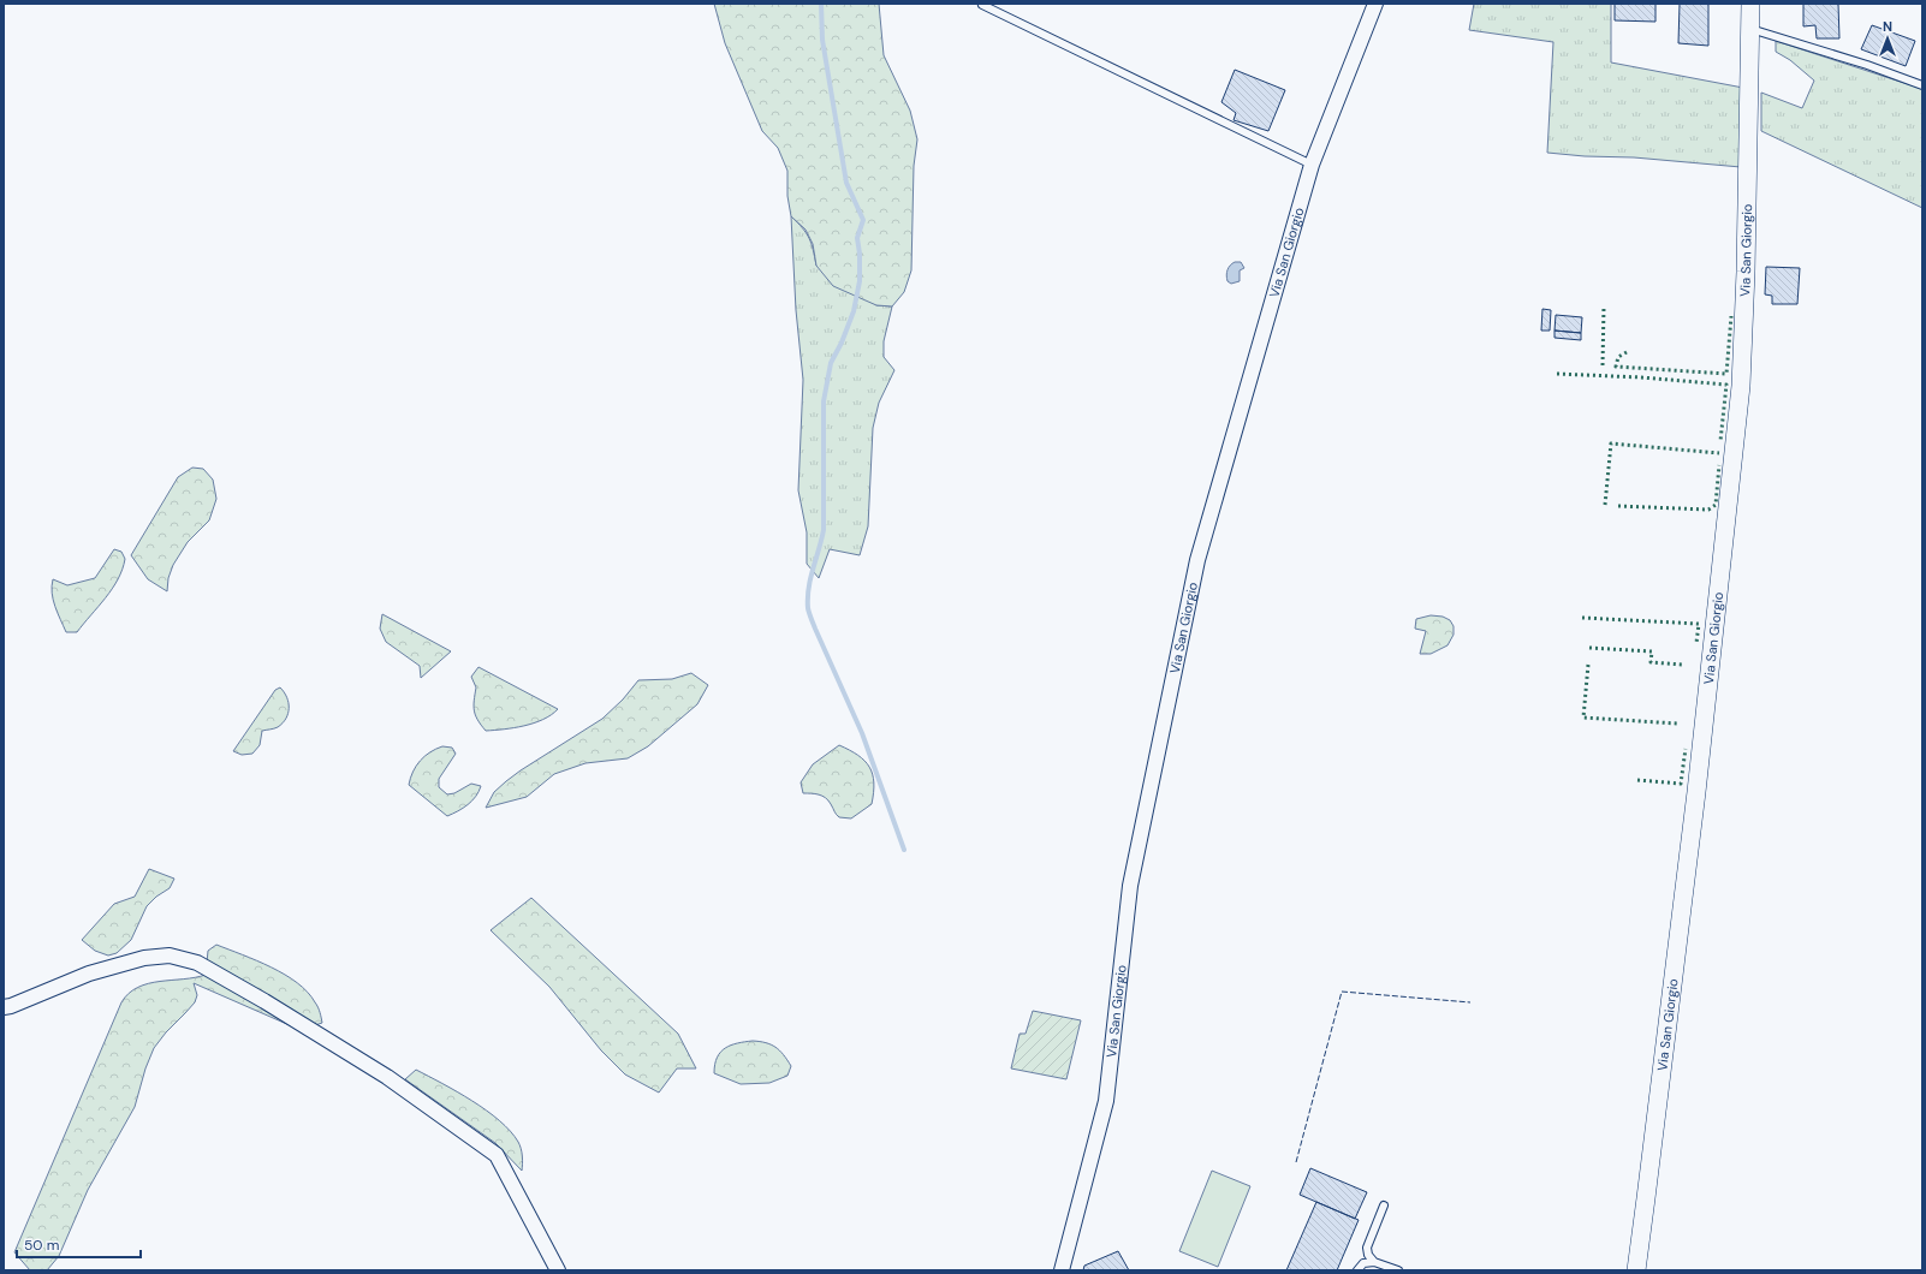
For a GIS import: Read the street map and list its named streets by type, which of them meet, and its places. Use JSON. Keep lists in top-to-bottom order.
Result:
{
  "streets": {
    "street": ["Via San Giorgio"]
  },
  "scale_bar": "50 m",
  "north": "top"
}
